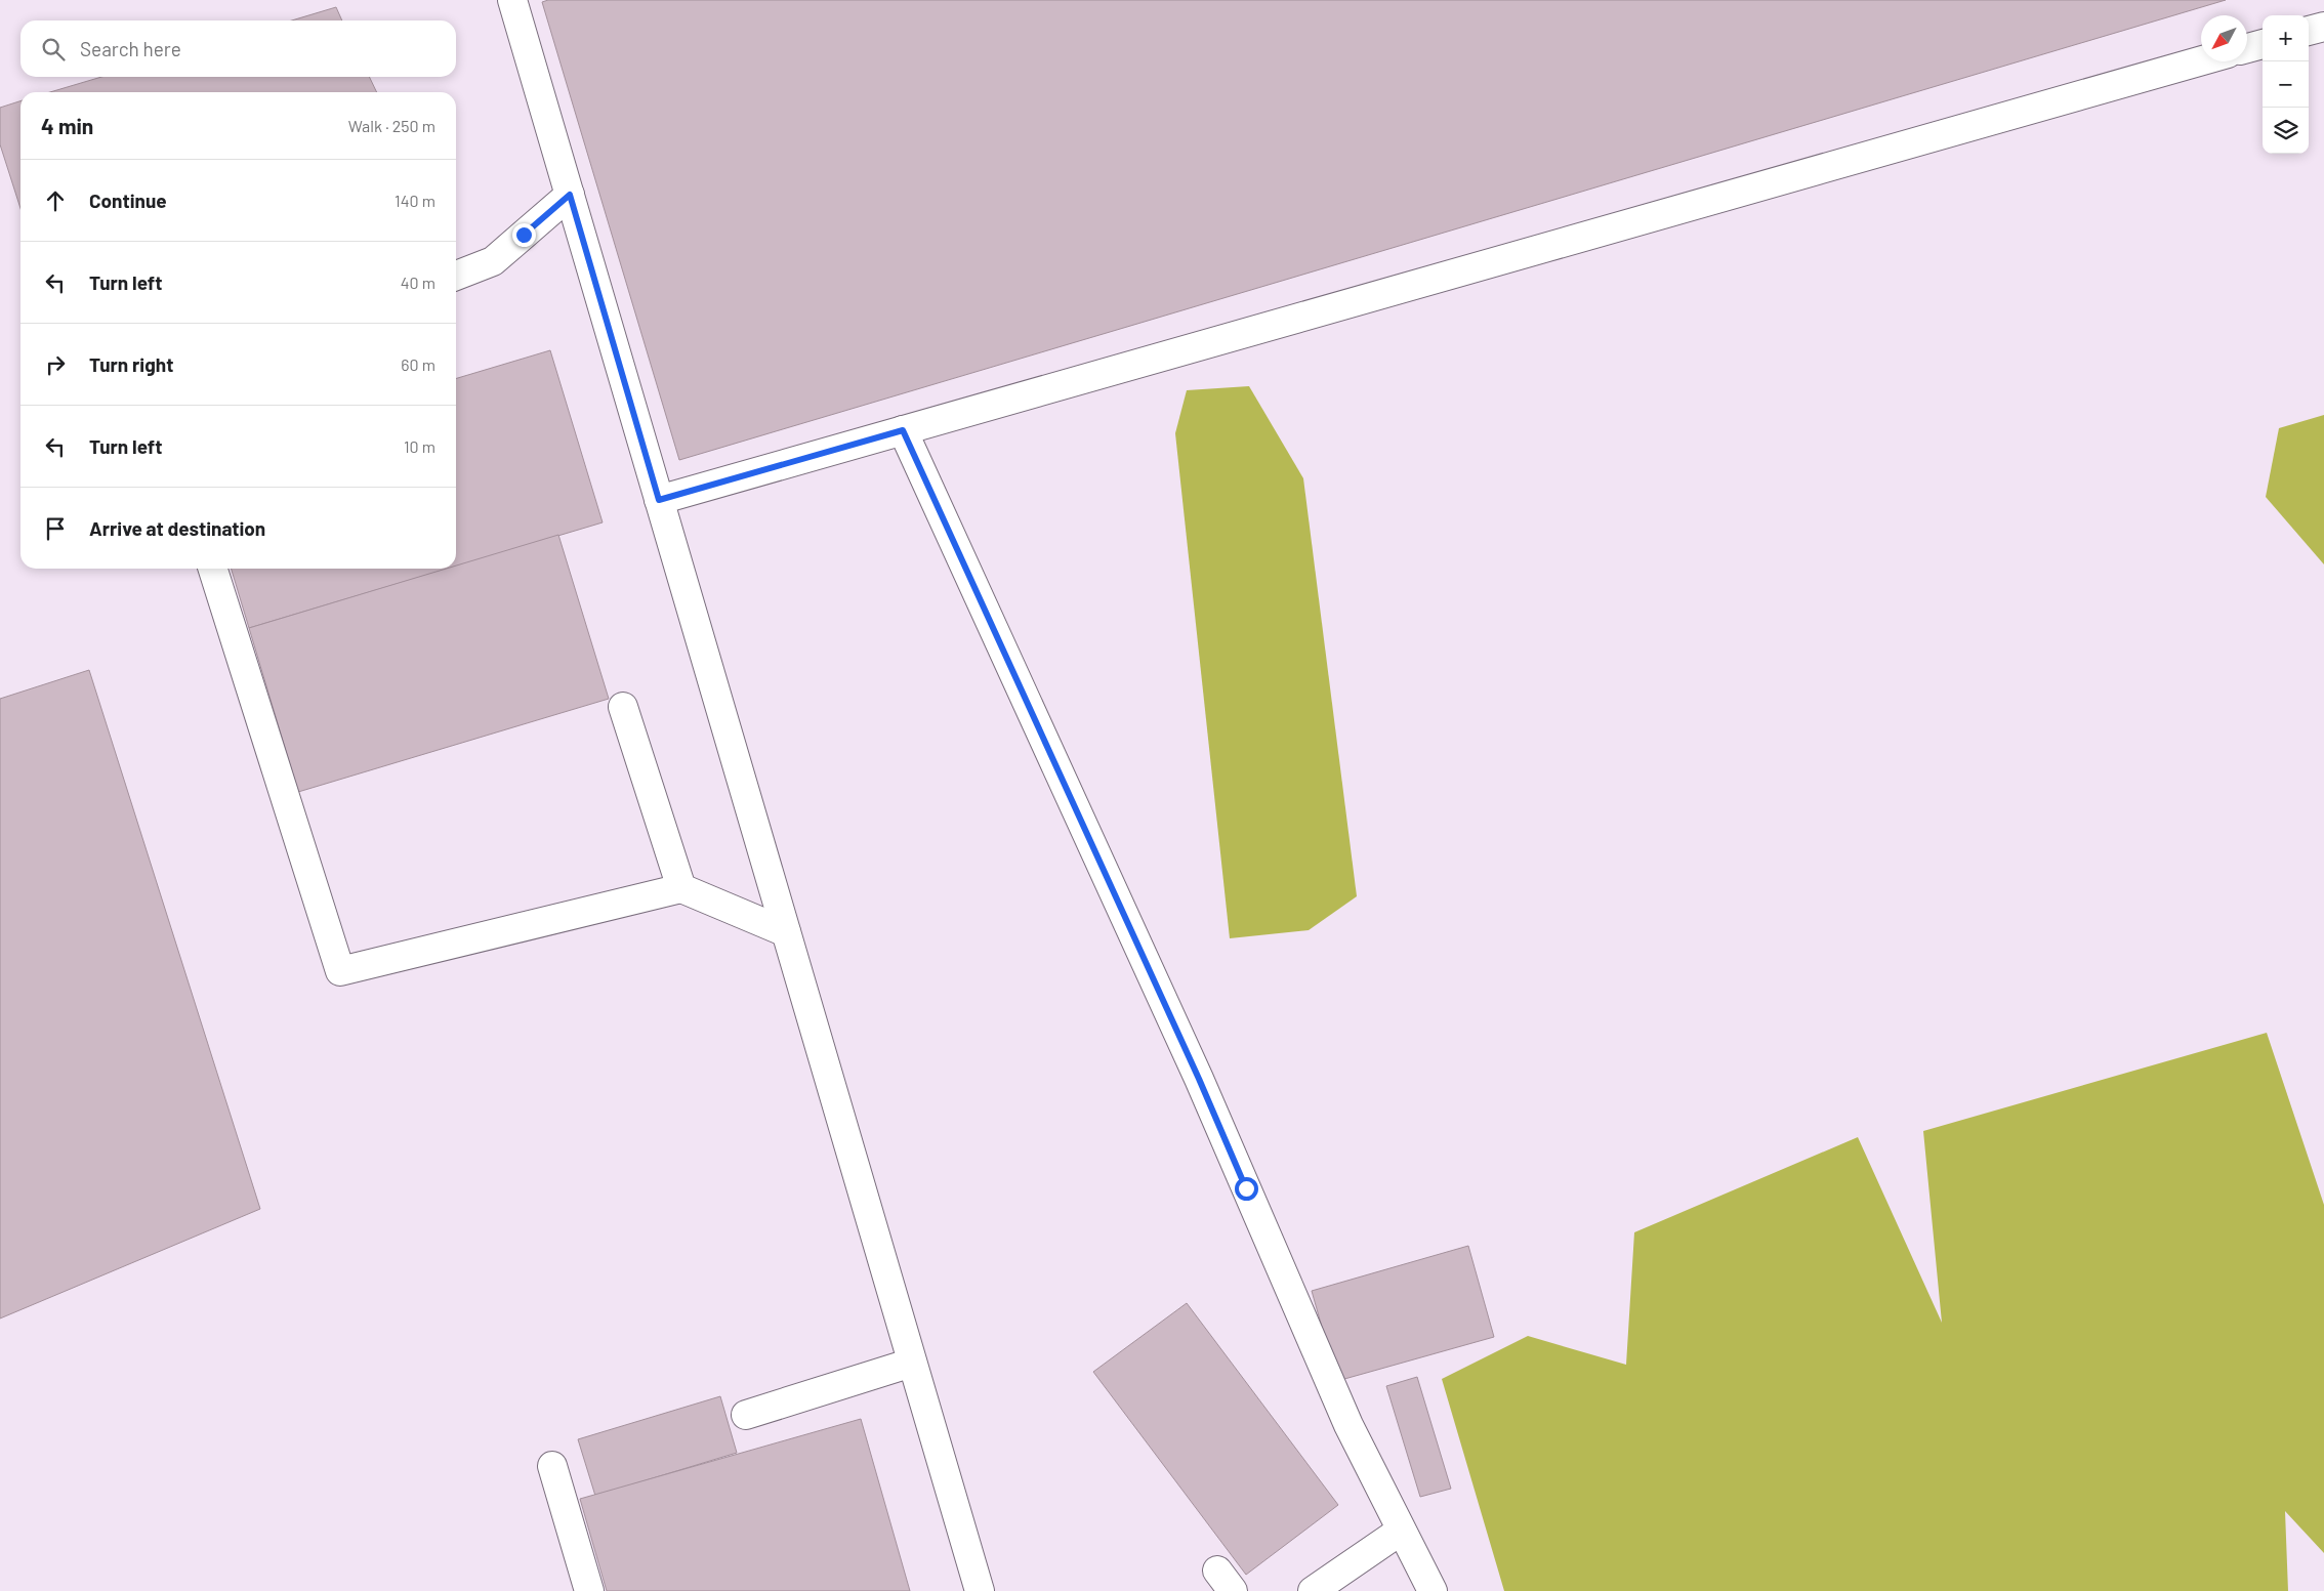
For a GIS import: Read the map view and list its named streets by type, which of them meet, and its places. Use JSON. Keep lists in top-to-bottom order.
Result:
{
  "north": "bottom left",
  "page": {
    "map_buttons": ["+", "−"],
    "search": "Search here",
    "heading": ["4 min", "Walk · 250 m"],
    "list": [
      ["Continue", "140 m"],
      ["Turn left", "40 m"],
      ["Turn right", "60 m"],
      ["Turn left", "10 m"],
      "Arrive at destination"
    ]
  }
}
